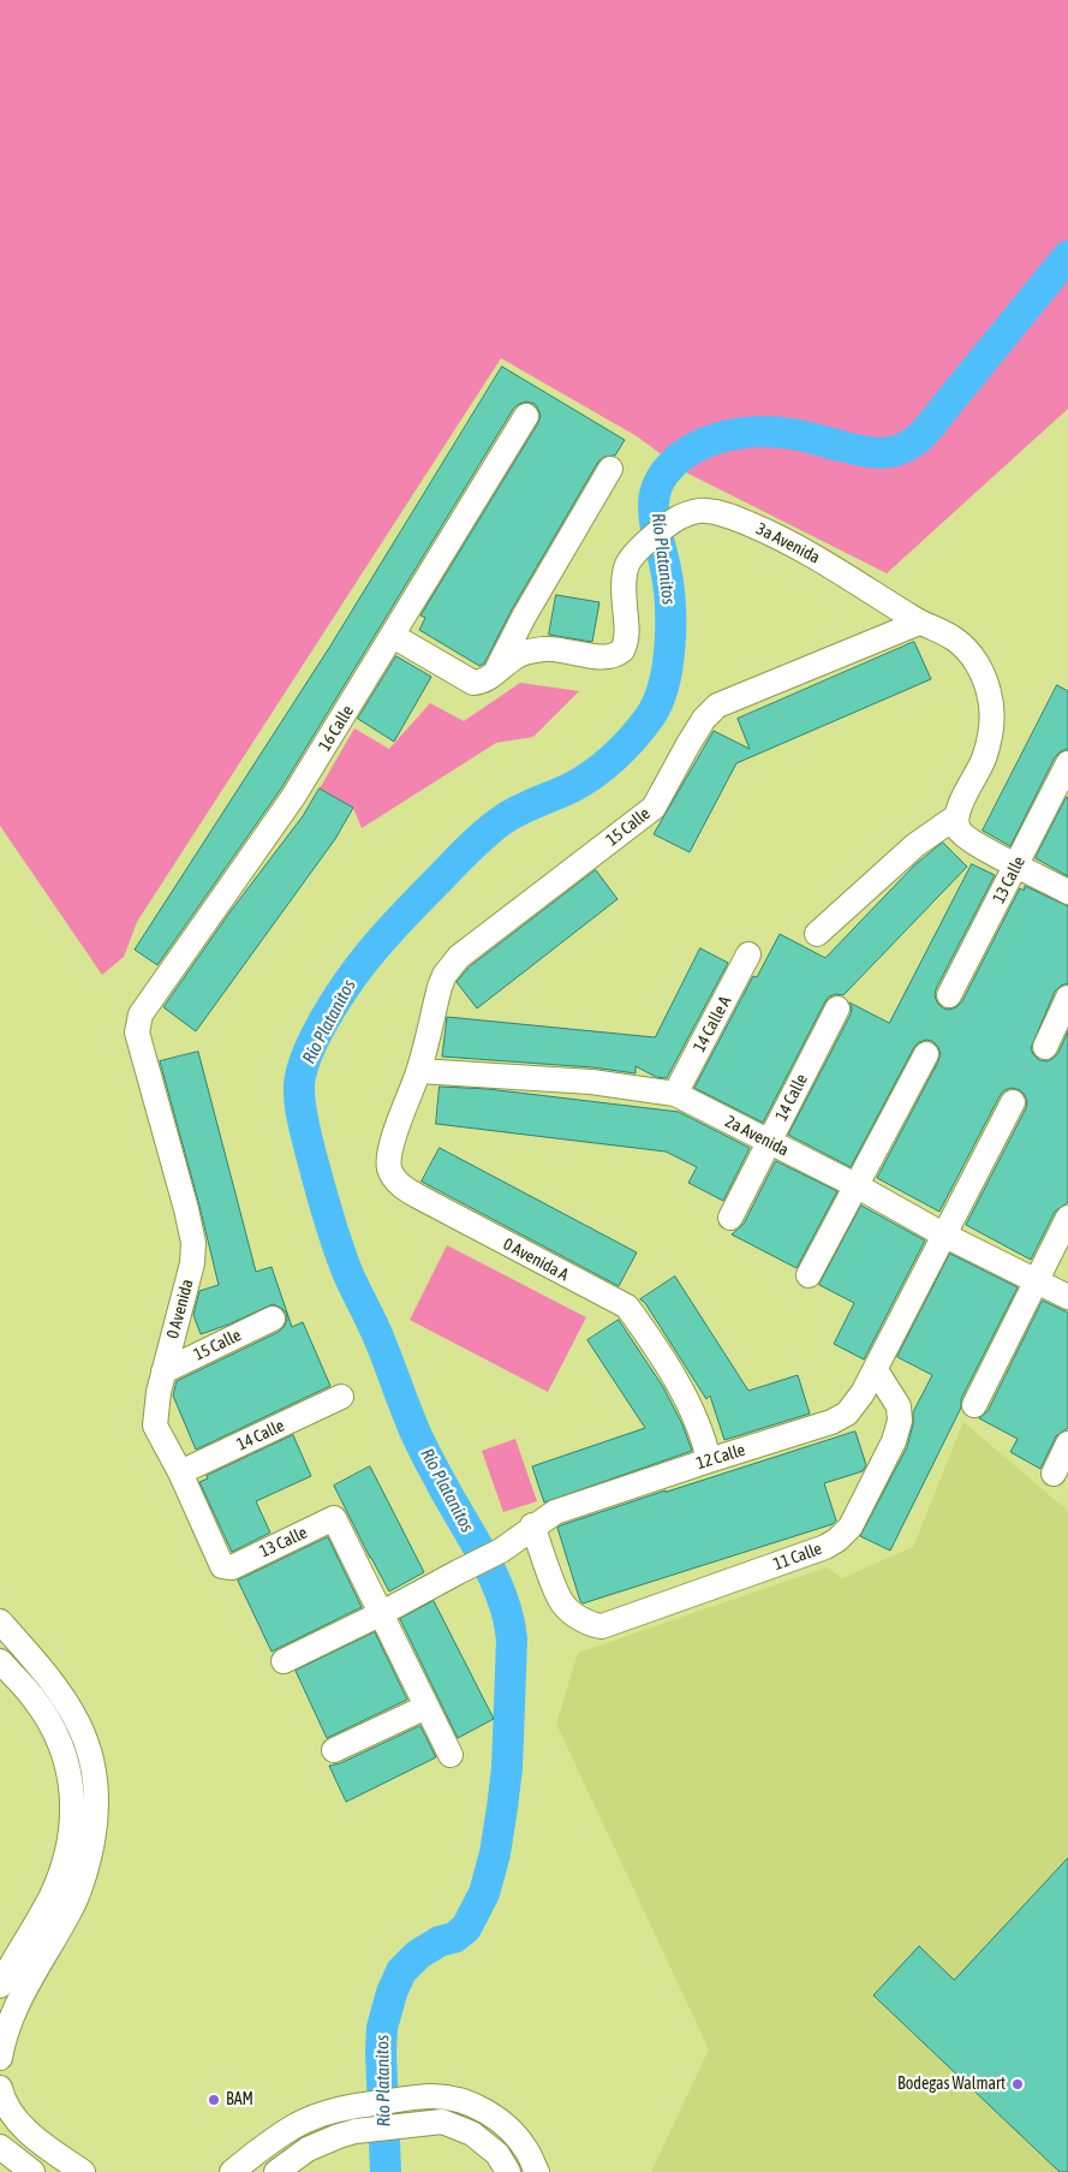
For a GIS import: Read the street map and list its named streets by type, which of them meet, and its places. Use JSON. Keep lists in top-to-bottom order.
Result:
{
  "streets": {
    "street": [
      "3a Avenida",
      "16 Calle",
      "15 Calle",
      "13 Calle",
      "14 Calle A",
      "14 Calle",
      "2a Avenida",
      "0 Avenida A",
      "0 Avenida",
      "12 Calle",
      "11 Calle"
    ]
  },
  "crossings": [
    ["3a Avenida", "16 Calle"],
    ["3a Avenida", "15 Calle"],
    ["16 Calle", "0 Avenida"],
    ["15 Calle", "2a Avenida"],
    ["15 Calle", "0 Avenida A"],
    ["15 Calle", "0 Avenida"],
    ["13 Calle", "0 Avenida"],
    ["13 Calle", "12 Calle"],
    ["14 Calle A", "2a Avenida"],
    ["14 Calle", "2a Avenida"],
    ["14 Calle", "0 Avenida"],
    ["2a Avenida", "0 Avenida A"],
    ["2a Avenida", "12 Calle"],
    ["0 Avenida A", "12 Calle"],
    ["12 Calle", "11 Calle"]
  ],
  "water": ["Río Platanitos"],
  "places": ["Bodegas Walmart", "BAM"]
}
